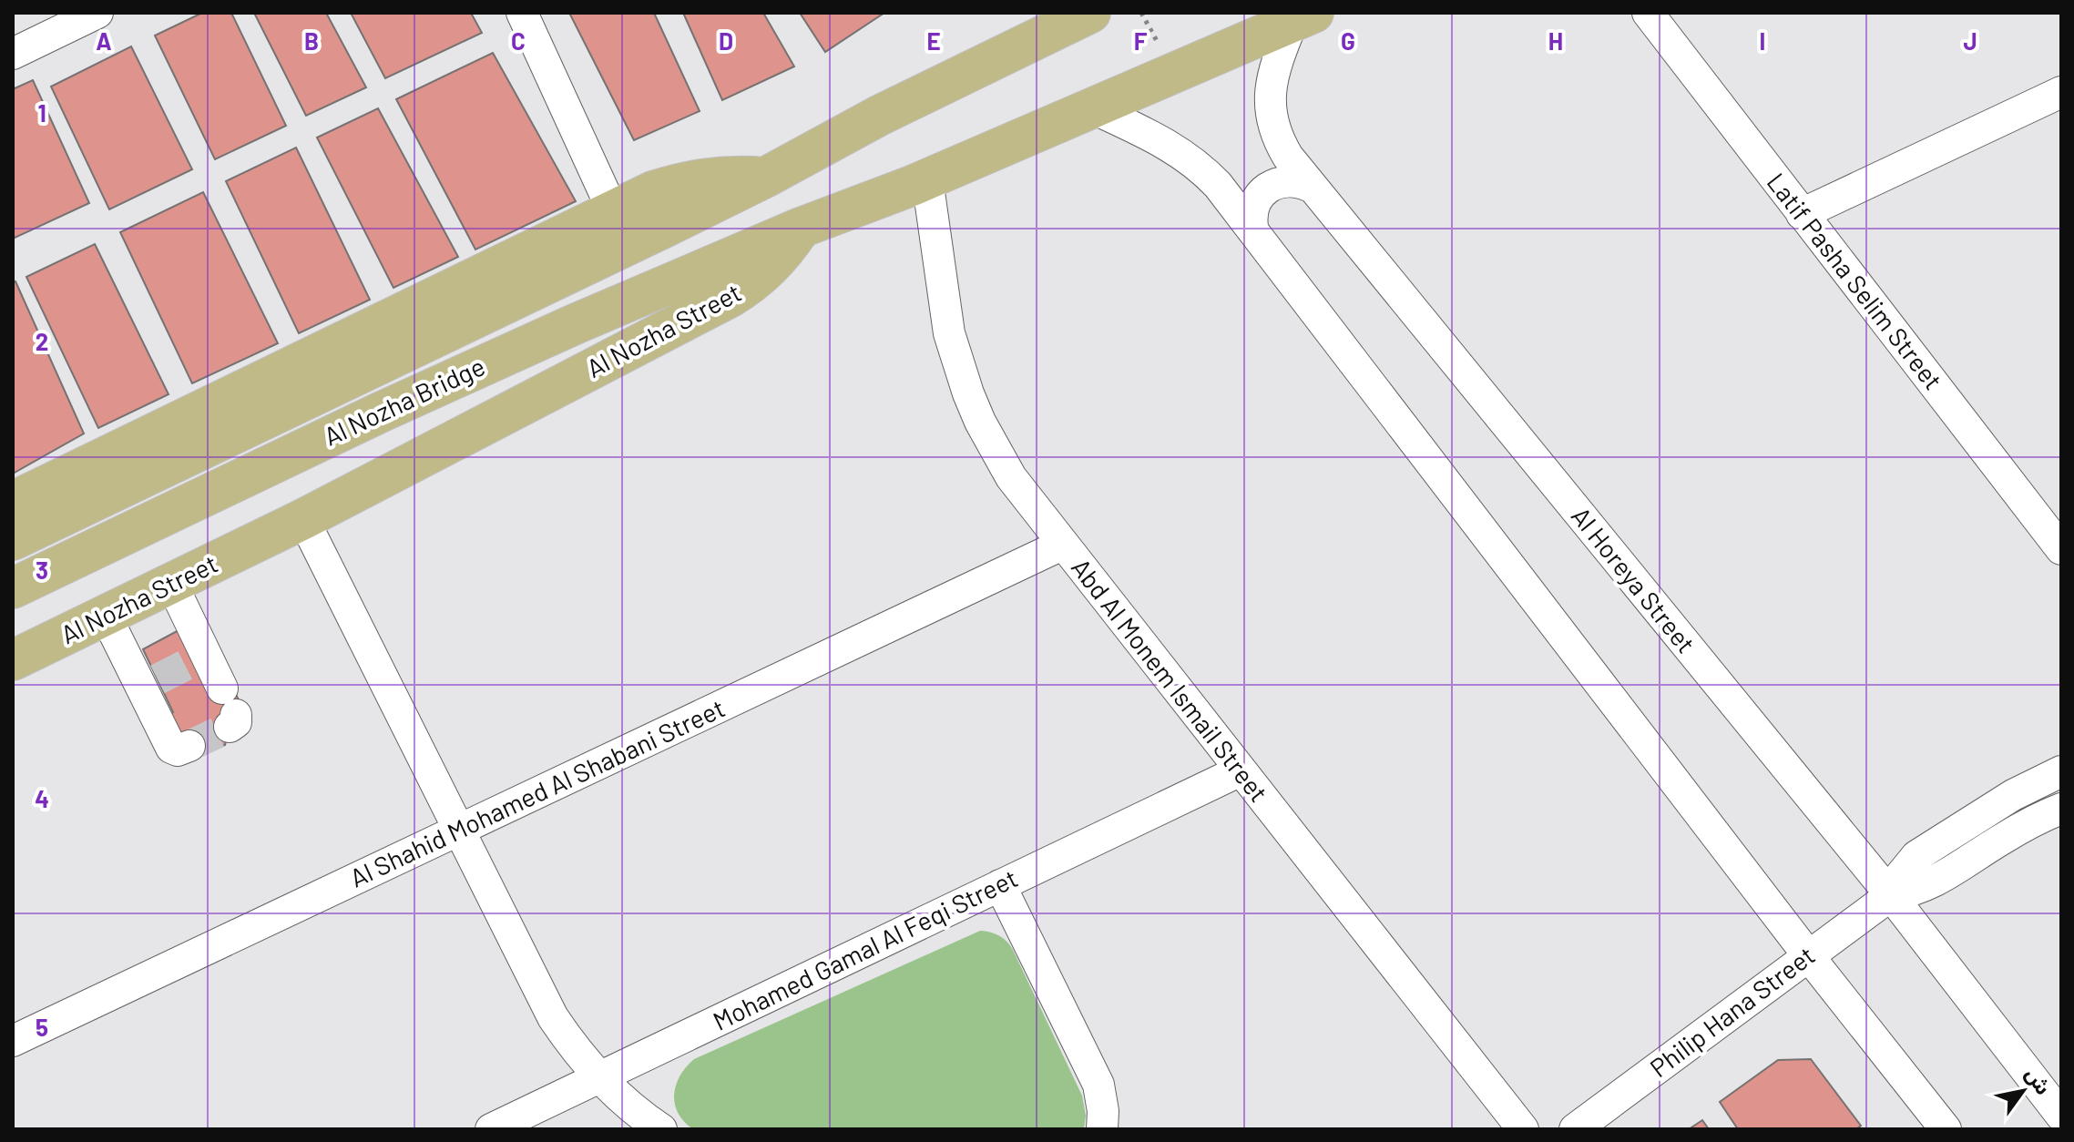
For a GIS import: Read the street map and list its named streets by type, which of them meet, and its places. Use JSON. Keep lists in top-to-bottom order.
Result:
{
  "streets": {
    "main road": ["Al Nozha Street", "Al Nozha Bridge"],
    "street": [
      "Latif Pasha Selim Street",
      "Al Horeya Street",
      "Abd Al Monem Ismail Street",
      "Al Shahid Mohamed Al Shabani Street",
      "Mohamed Gamal Al Feqi Street",
      "Philip Hana Street"
    ]
  },
  "crossings": [
    ["Al Nozha Street", "Al Nozha Bridge"],
    ["Al Horeya Street", "Philip Hana Street"],
    ["Abd Al Monem Ismail Street", "Al Shahid Mohamed Al Shabani Street"],
    ["Abd Al Monem Ismail Street", "Mohamed Gamal Al Feqi Street"]
  ],
  "north": "top right",
  "grid": {
    "columns": [
      "A",
      "B",
      "C",
      "D",
      "E",
      "F",
      "G",
      "H",
      "I",
      "J"
    ],
    "rows": [
      "1",
      "2",
      "3",
      "4",
      "5"
    ]
  }
}
